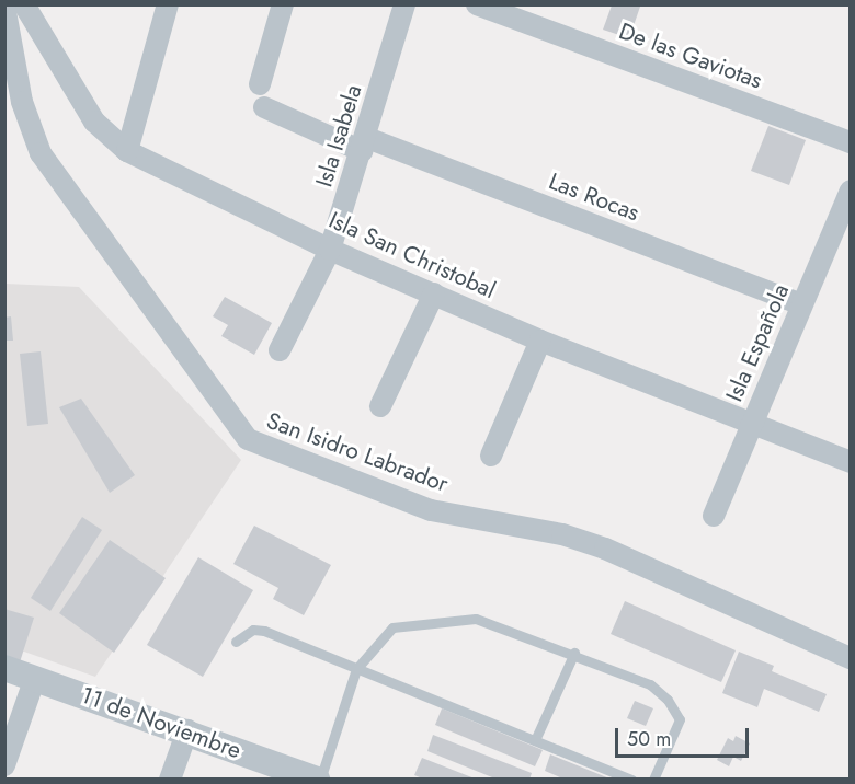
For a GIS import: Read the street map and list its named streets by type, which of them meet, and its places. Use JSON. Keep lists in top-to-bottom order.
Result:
{
  "streets": {
    "street": [
      "De las Gaviotas",
      "Isla Isabela",
      "Las Rocas",
      "Isla San Christobal",
      "Isla Española",
      "San Isidro Labrador",
      "11 de Noviembre"
    ]
  },
  "crossings": [
    ["Isla Isabela", "Las Rocas"],
    ["Isla Isabela", "Isla San Christobal"],
    ["Las Rocas", "Isla Española"],
    ["Isla San Christobal", "Isla Española"]
  ],
  "scale_bar": "50 m"
}
